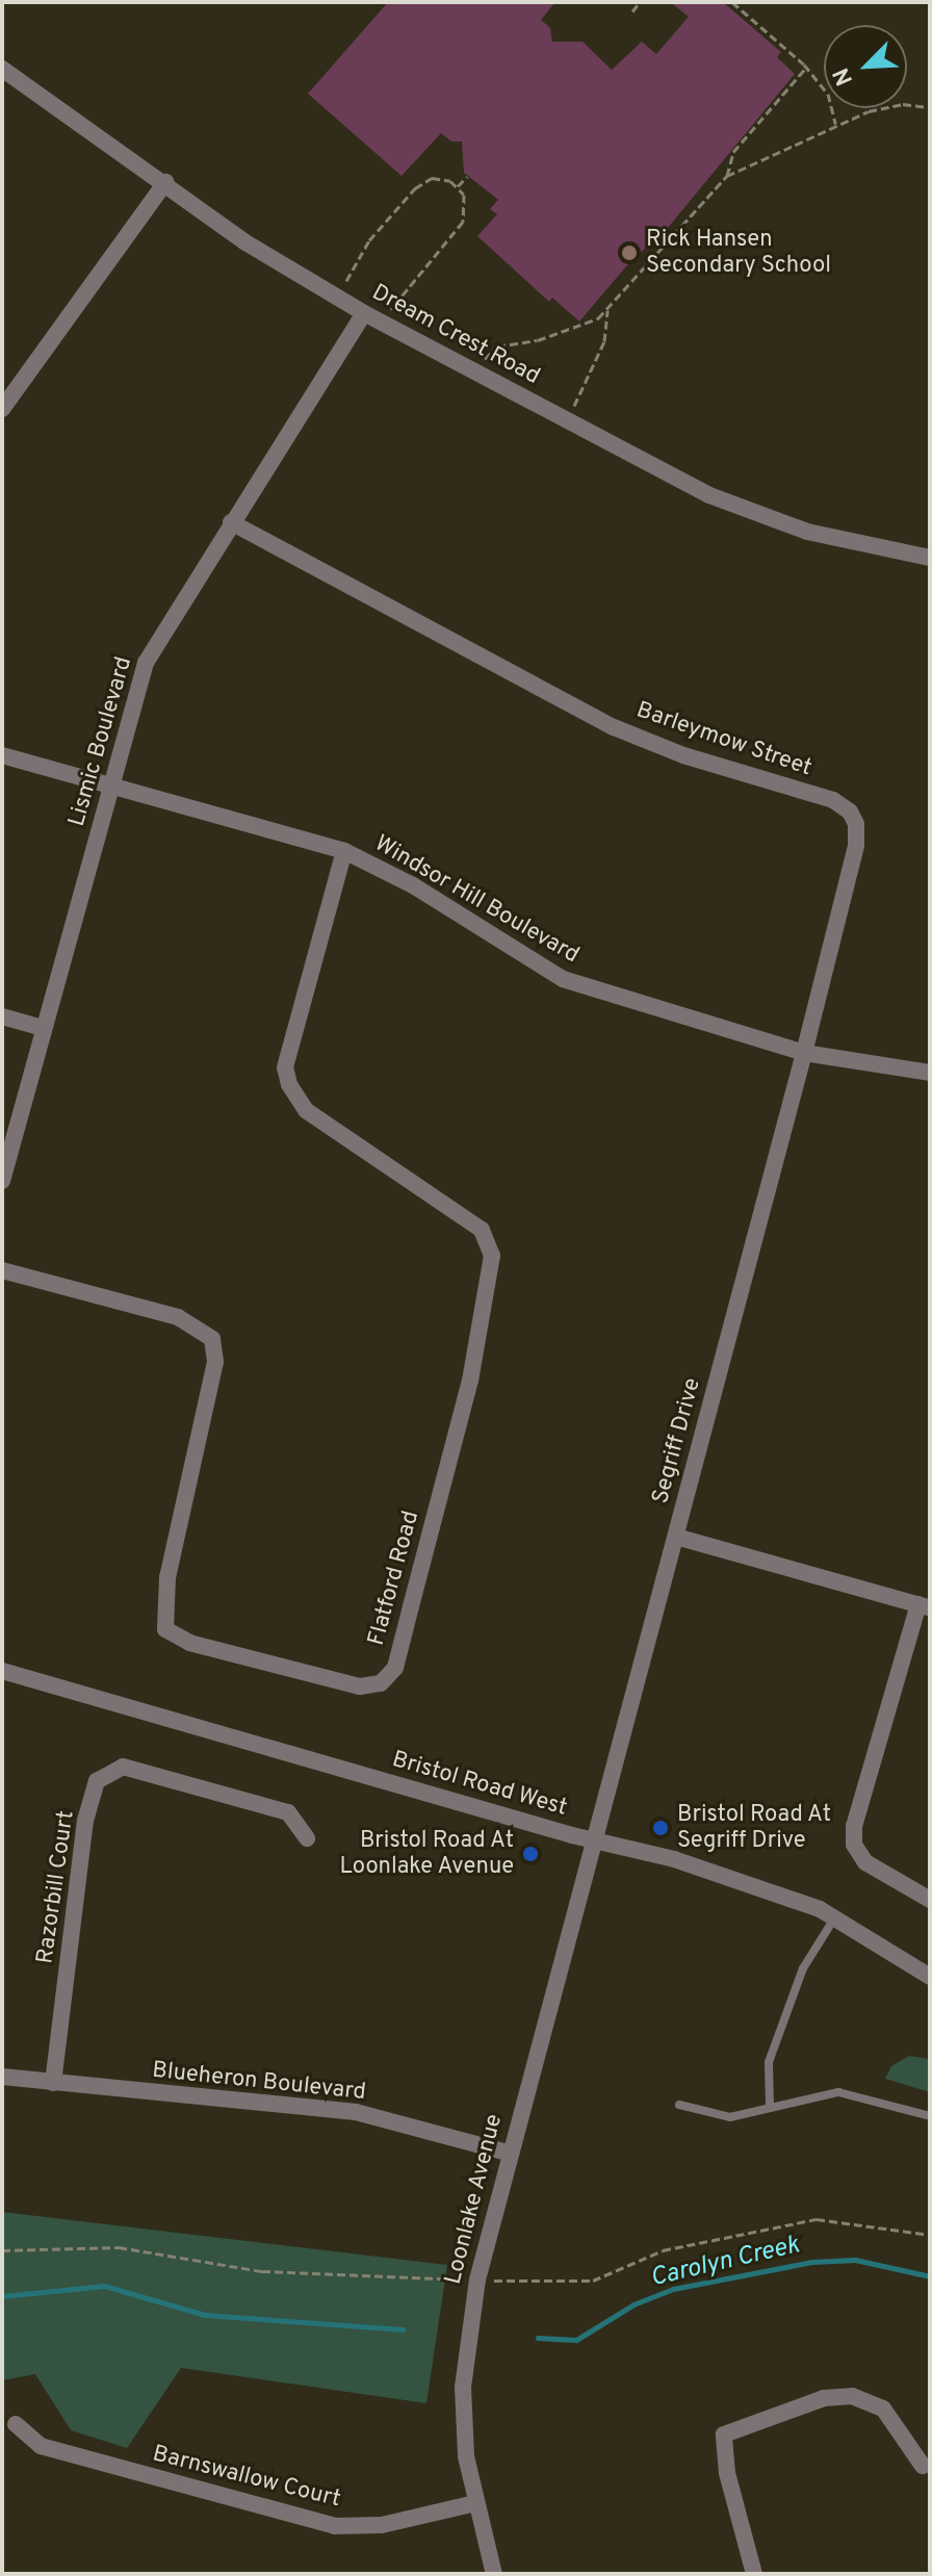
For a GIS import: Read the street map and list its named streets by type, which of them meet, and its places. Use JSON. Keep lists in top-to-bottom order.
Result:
{
  "streets": {
    "street": [
      "Dream Crest Road",
      "Barleymow Street",
      "Lismic Boulevard",
      "Windsor Hill Boulevard",
      "Segriff Drive",
      "Flatford Road",
      "Bristol Road West",
      "Razorbill Court",
      "Blueheron Boulevard",
      "Loonlake Avenue",
      "Barnswallow Court"
    ]
  },
  "crossings": [
    ["Dream Crest Road", "Lismic Boulevard"],
    ["Barleymow Street", "Lismic Boulevard"],
    ["Barleymow Street", "Windsor Hill Boulevard"],
    ["Barleymow Street", "Segriff Drive"],
    ["Lismic Boulevard", "Windsor Hill Boulevard"],
    ["Windsor Hill Boulevard", "Segriff Drive"],
    ["Windsor Hill Boulevard", "Flatford Road"],
    ["Segriff Drive", "Bristol Road West"],
    ["Segriff Drive", "Loonlake Avenue"],
    ["Bristol Road West", "Loonlake Avenue"],
    ["Razorbill Court", "Blueheron Boulevard"],
    ["Blueheron Boulevard", "Loonlake Avenue"],
    ["Loonlake Avenue", "Barnswallow Court"]
  ],
  "water": ["Carolyn Creek"],
  "places": ["Rick Hansen Secondary School", "Bristol Road At Segriff Drive", "Bristol Road At Loonlake Avenue"],
  "north": "bottom left"
}
